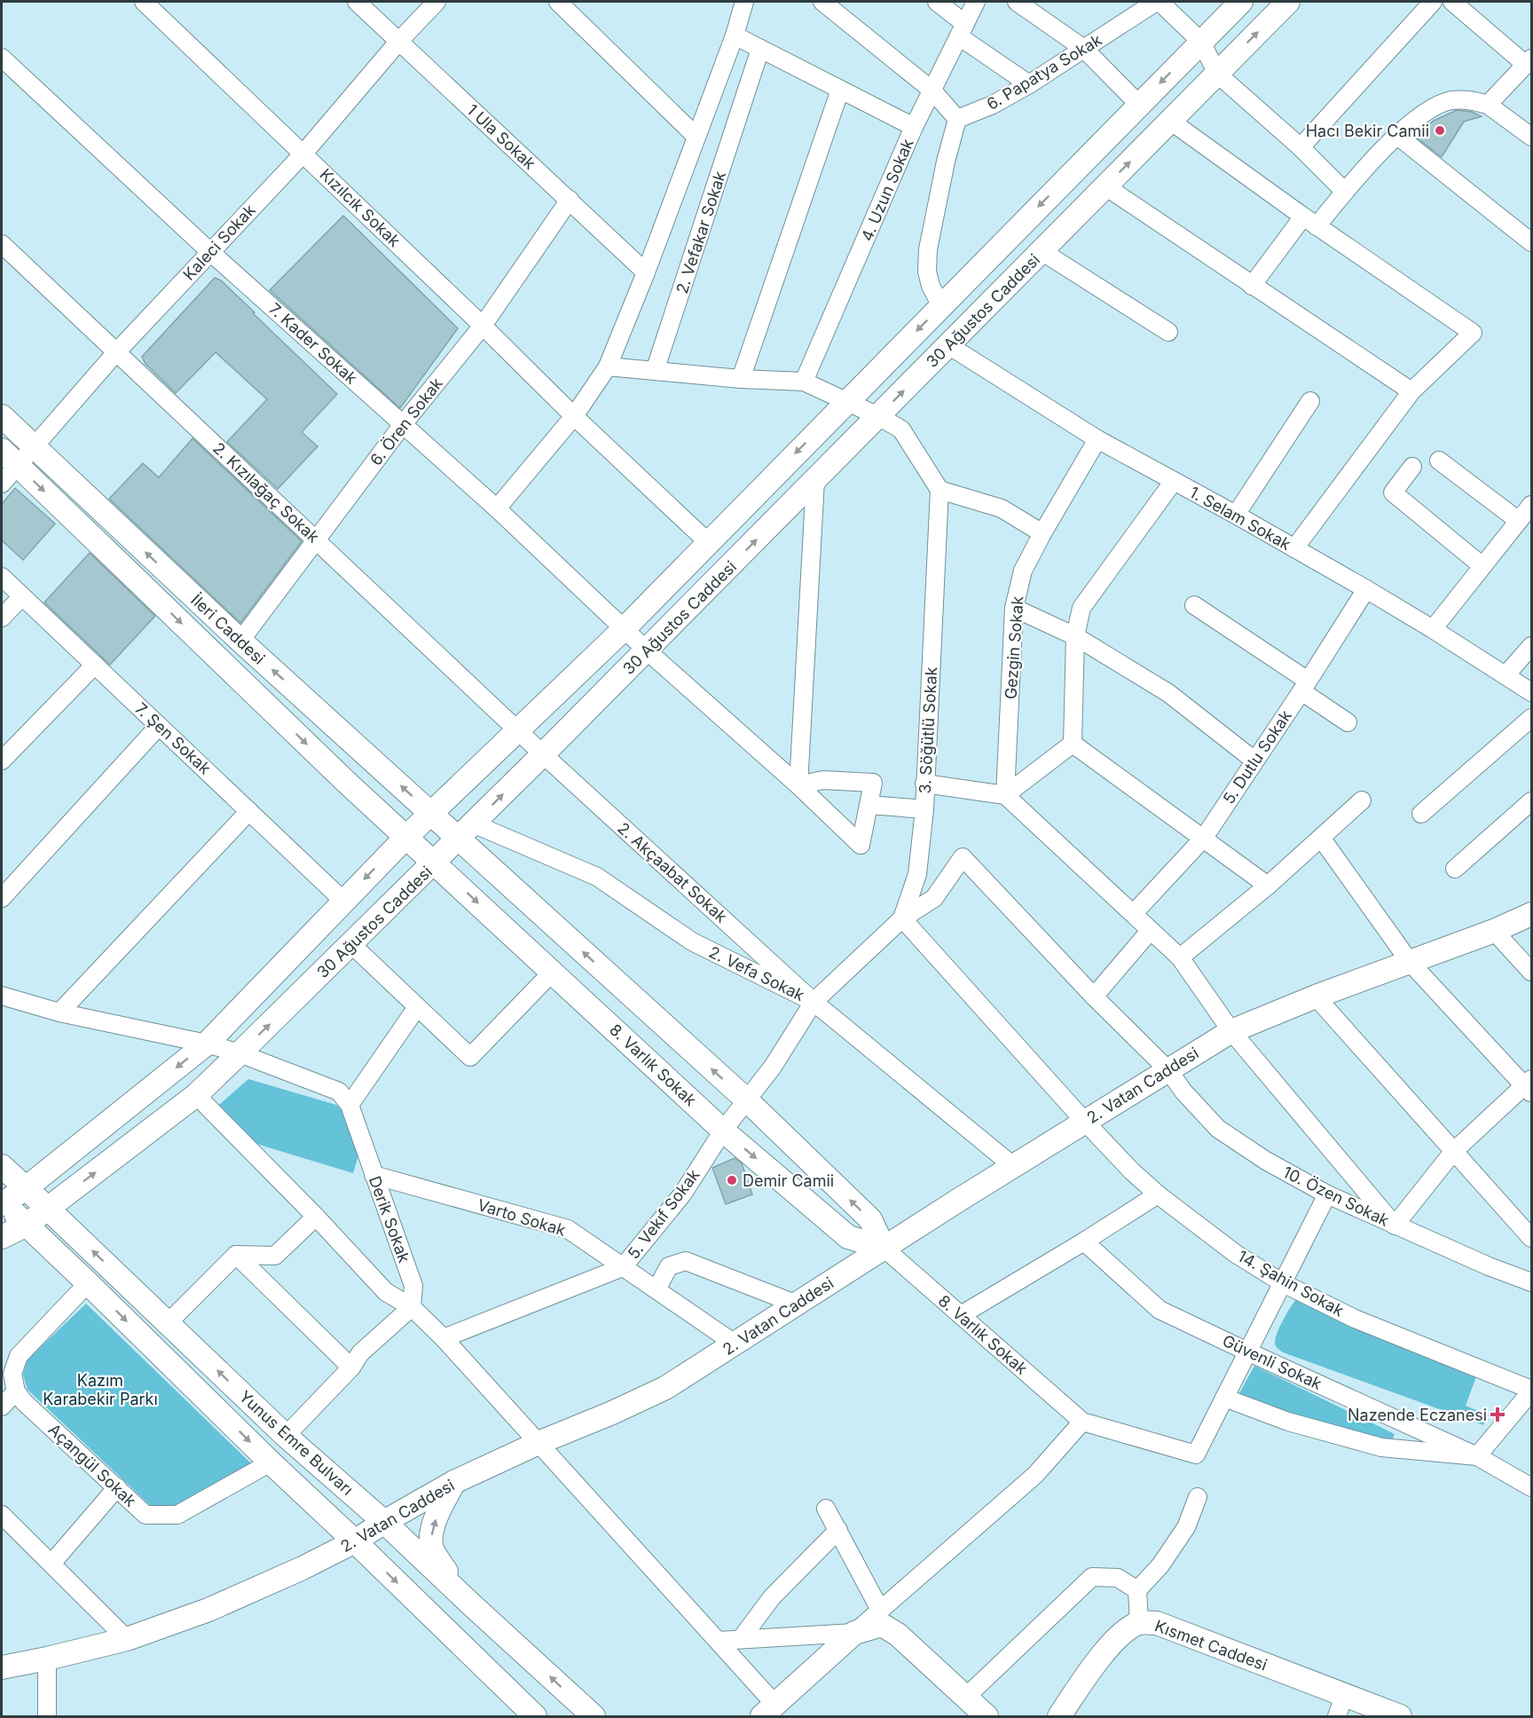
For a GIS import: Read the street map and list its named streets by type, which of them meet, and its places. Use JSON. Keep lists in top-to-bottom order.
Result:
{
  "streets": {
    "main road": [
      "30 Ağustos Caddesi",
      "İleri Caddesi",
      "8. Varlık Sokak",
      "2. Vatan Caddesi",
      "Yunus Emre Bulvarı",
      "Kısmet Caddesi"
    ],
    "street": [
      "6. Papatya Sokak",
      "1 Ula Sokak",
      "4. Uzun Sokak",
      "Kızılcık Sokak",
      "2. Vefakar Sokak",
      "Kaleci Sokak",
      "7. Kader Sokak",
      "6. Ören Sokak",
      "2. Kızılağaç Sokak",
      "1. Selam Sokak",
      "Gezgin Sokak",
      "3. Söğütlü Sokak",
      "7. Şen Sokak",
      "5. Dutlu Sokak",
      "2. Akçaabat Sokak",
      "2. Vefa Sokak",
      "10. Özen Sokak",
      "5. Vekıf Sokak",
      "Varto Sokak",
      "Derik Sokak",
      "14. Şahin Sokak",
      "Güvenli Sokak",
      "Açangül Sokak"
    ]
  },
  "crossings": [
    ["1 Ula Sokak", "Kaleci Sokak"],
    ["1 Ula Sokak", "6. Ören Sokak"],
    ["Kızılcık Sokak", "Kaleci Sokak"],
    ["Kızılcık Sokak", "30 Ağustos Caddesi"],
    ["Kızılcık Sokak", "6. Ören Sokak"],
    ["Kaleci Sokak", "7. Kader Sokak"],
    ["Kaleci Sokak", "2. Kızılağaç Sokak"],
    ["Kaleci Sokak", "İleri Caddesi"],
    ["30 Ağustos Caddesi", "7. Kader Sokak"],
    ["30 Ağustos Caddesi", "2. Kızılağaç Sokak"],
    ["30 Ağustos Caddesi", "1. Selam Sokak"],
    ["30 Ağustos Caddesi", "İleri Caddesi"],
    ["30 Ağustos Caddesi", "7. Şen Sokak"],
    ["30 Ağustos Caddesi", "2. Akçaabat Sokak"],
    ["30 Ağustos Caddesi", "2. Vefa Sokak"],
    ["30 Ağustos Caddesi", "8. Varlık Sokak"],
    ["30 Ağustos Caddesi", "Yunus Emre Bulvarı"],
    ["7. Kader Sokak", "6. Ören Sokak"],
    ["6. Ören Sokak", "2. Kızılağaç Sokak"],
    ["6. Ören Sokak", "İleri Caddesi"],
    ["2. Kızılağaç Sokak", "2. Akçaabat Sokak"],
    ["1. Selam Sokak", "Gezgin Sokak"],
    ["1. Selam Sokak", "5. Dutlu Sokak"],
    ["İleri Caddesi", "2. Vefa Sokak"],
    ["İleri Caddesi", "8. Varlık Sokak"],
    ["3. Söğütlü Sokak", "2. Akçaabat Sokak"],
    ["3. Söğütlü Sokak", "2. Vefa Sokak"],
    ["3. Söğütlü Sokak", "10. Özen Sokak"],
    ["3. Söğütlü Sokak", "5. Vekıf Sokak"],
    ["3. Söğütlü Sokak", "14. Şahin Sokak"],
    ["2. Akçaabat Sokak", "2. Vefa Sokak"],
    ["2. Akçaabat Sokak", "5. Vekıf Sokak"],
    ["2. Vefa Sokak", "8. Varlık Sokak"],
    ["2. Vefa Sokak", "2. Vatan Caddesi"],
    ["2. Vefa Sokak", "5. Vekıf Sokak"],
    ["8. Varlık Sokak", "2. Vatan Caddesi"],
    ["8. Varlık Sokak", "5. Vekıf Sokak"],
    ["2. Vatan Caddesi", "10. Özen Sokak"],
    ["2. Vatan Caddesi", "Varto Sokak"],
    ["2. Vatan Caddesi", "14. Şahin Sokak"],
    ["2. Vatan Caddesi", "Yunus Emre Bulvarı"],
    ["10. Özen Sokak", "14. Şahin Sokak"],
    ["5. Vekıf Sokak", "Varto Sokak"],
    ["Varto Sokak", "Derik Sokak"],
    ["14. Şahin Sokak", "Güvenli Sokak"],
    ["Yunus Emre Bulvarı", "Açangül Sokak"]
  ],
  "parks": ["Kazım Karabekir Parkı"],
  "places": {
    "other": ["Hacı Bekir Camii", "Demir Camii"],
    "health": ["Nazende Eczanesi"]
  }
}
